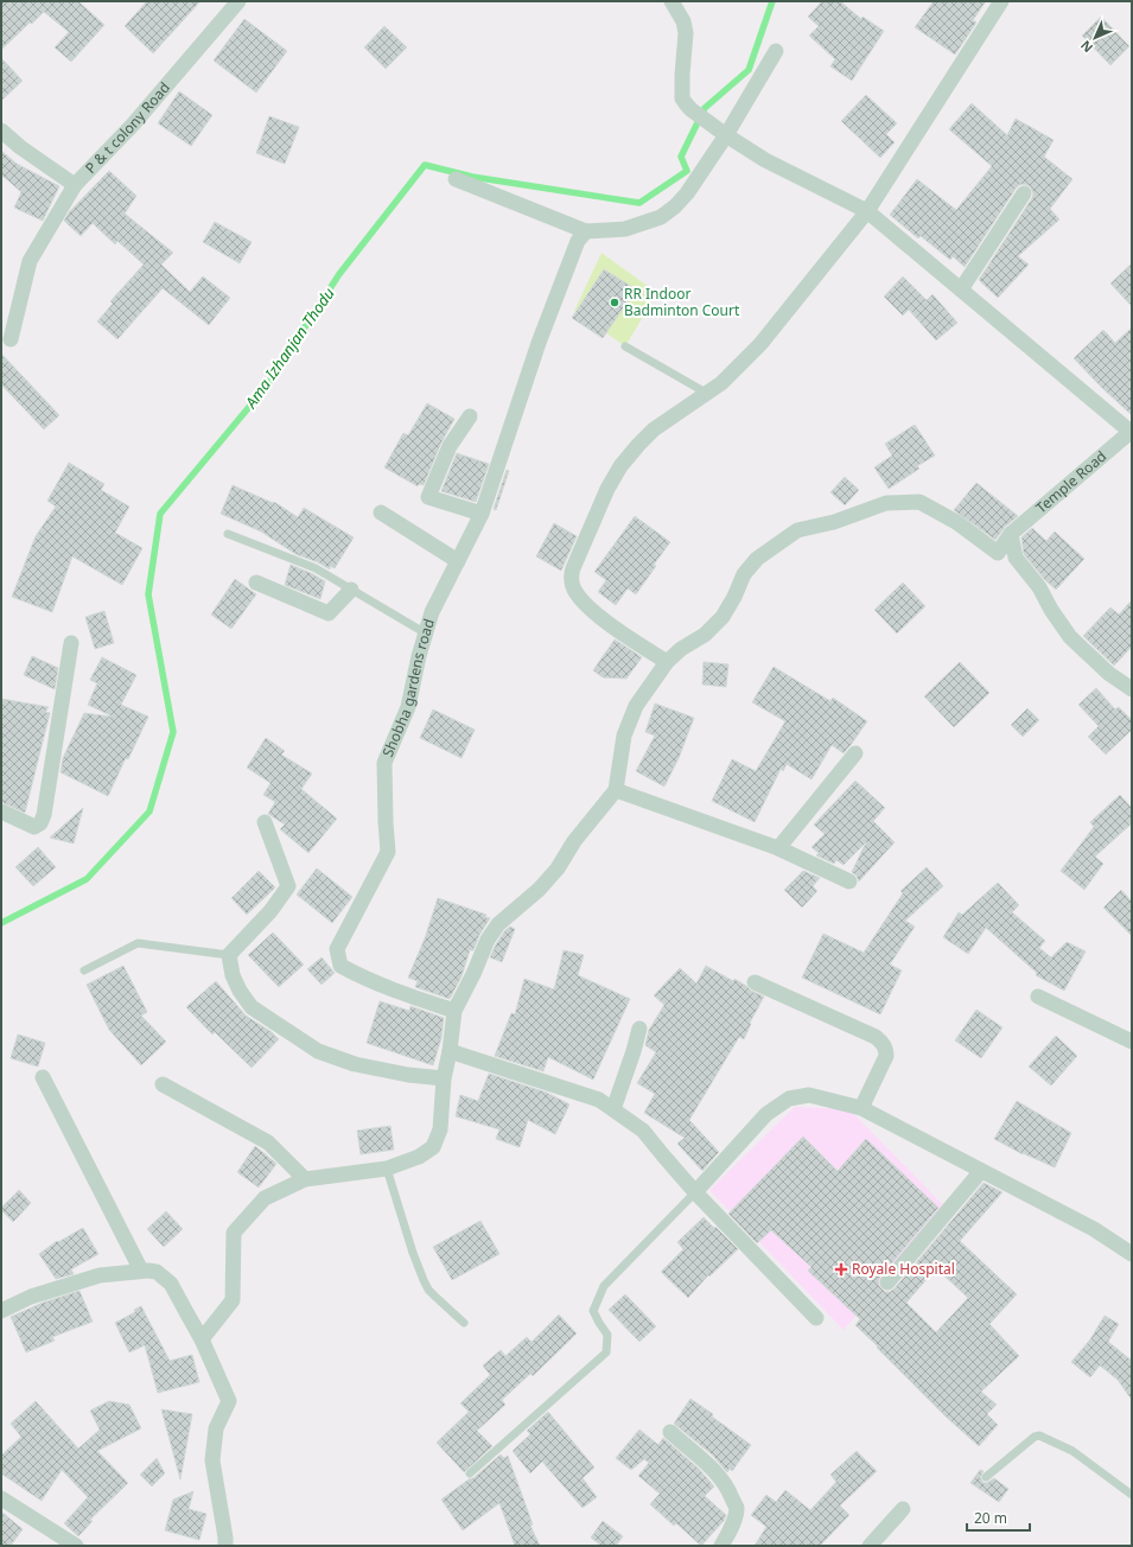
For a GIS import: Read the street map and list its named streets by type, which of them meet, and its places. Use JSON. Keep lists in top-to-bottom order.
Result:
{
  "streets": {
    "street": ["P & t colony Road", "Temple Road", "Shobha gardens road"]
  },
  "water": ["Ama Izhanjan Thodu"],
  "places": {
    "other": ["RR Indoor Badminton Court"],
    "health": ["Royale Hospital"]
  },
  "scale_bar": "20 m",
  "north": "bottom left"
}
